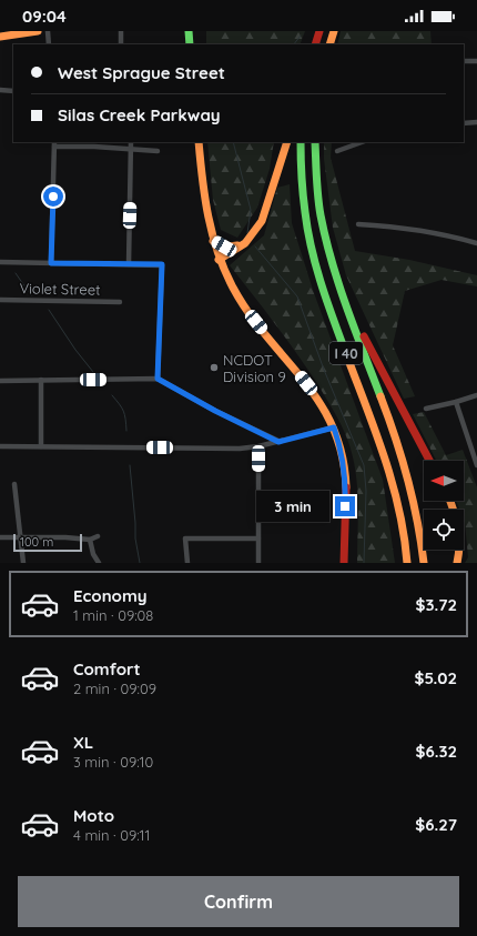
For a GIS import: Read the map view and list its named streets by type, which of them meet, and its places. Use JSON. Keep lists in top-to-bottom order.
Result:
{
  "streets": {
    "main road": ["I 40"],
    "street": ["Violet Street"]
  },
  "places": ["NCDOT Division 9"],
  "scale_bar": "100 m",
  "north": "left",
  "page": {
    "status": "09:04",
    "banner": ["West Sprague Street", "Silas Creek Parkway"],
    "bubble": "3 min",
    "scale": "100 m",
    "list": [
      {
        "name": "Economy",
        "note": "1 min · 09:08",
        "value": "$3.72"
      },
      {
        "name": "Comfort",
        "note": "2 min · 09:09",
        "value": "$5.02"
      },
      {
        "name": "XL",
        "note": "3 min · 09:10",
        "value": "$6.32"
      },
      {
        "name": "Moto",
        "note": "4 min · 09:11",
        "value": "$6.27"
      }
    ],
    "buttons": "Confirm"
  }
}
